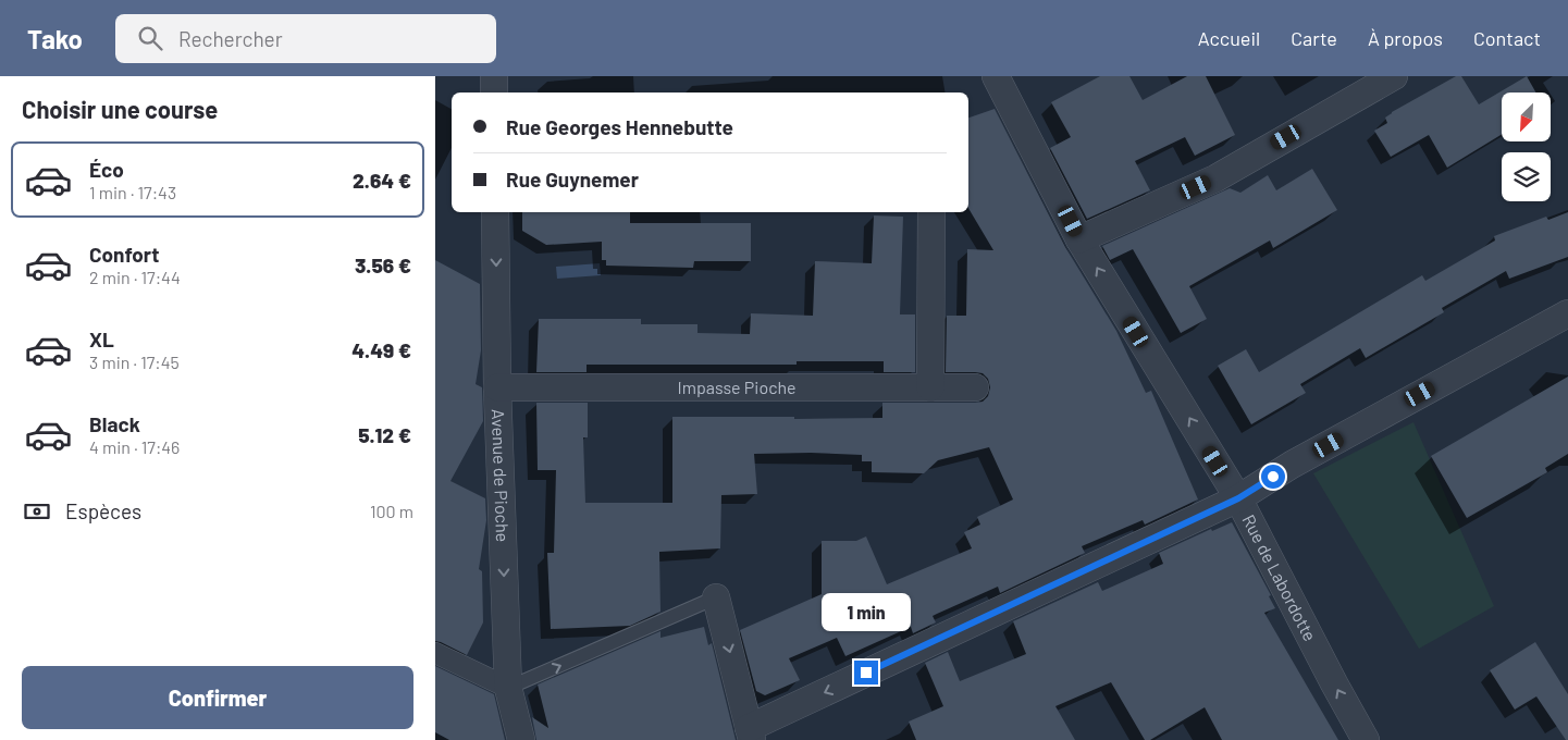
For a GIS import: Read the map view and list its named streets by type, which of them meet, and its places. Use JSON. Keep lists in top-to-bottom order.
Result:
{
  "streets": {
    "street": ["Impasse Pioche", "Avenue de Pioche", "Rue de Labordotte"]
  },
  "crossings": [
    ["Impasse Pioche", "Avenue de Pioche"]
  ],
  "one_way": ["Avenue de Pioche", "Rue de Labordotte"],
  "north": "bottom left",
  "page": {
    "header": "Tako",
    "search": "Rechercher",
    "nav": [
      "Accueil",
      "Carte",
      "À propos",
      "Contact"
    ],
    "heading": "Choisir une course",
    "banner": ["Rue Georges Hennebutte", "Rue Guynemer"],
    "list": [
      {
        "name": "Éco",
        "note": "1 min · 17:43",
        "value": "2.64 €"
      },
      {
        "name": "Confort",
        "note": "2 min · 17:44",
        "value": "3.56 €"
      },
      {
        "name": "XL",
        "note": "3 min · 17:45",
        "value": "4.49 €"
      },
      {
        "name": "Black",
        "note": "4 min · 17:46",
        "value": "5.12 €"
      }
    ],
    "pay": ["Espèces", "100 m"],
    "bubble": "1 min",
    "buttons": "Confirmer"
  }
}
